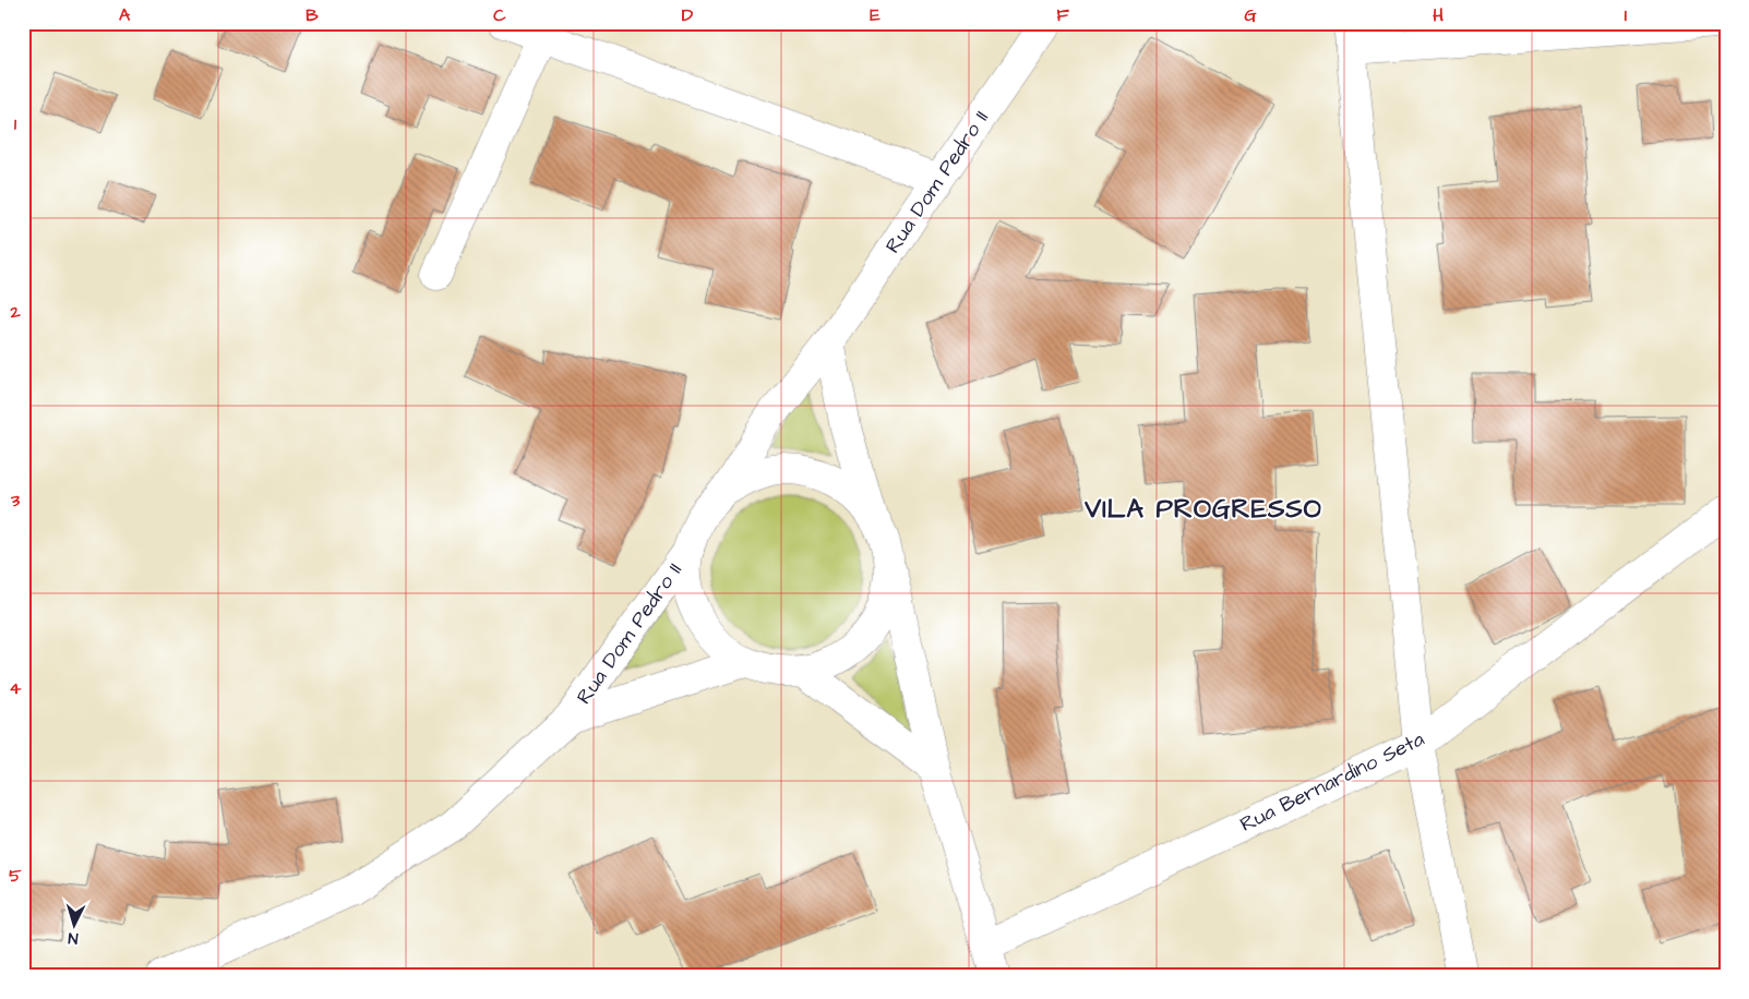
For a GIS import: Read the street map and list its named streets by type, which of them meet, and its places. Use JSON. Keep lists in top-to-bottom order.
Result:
{
  "streets": {
    "street": ["Rua Dom Pedro II", "Rua Bernardino Seta"]
  },
  "districts": ["VILA PROGRESSO"],
  "north": "bottom",
  "grid": {
    "columns": [
      "A",
      "B",
      "C",
      "D",
      "E",
      "F",
      "G",
      "H",
      "I"
    ],
    "rows": [
      "1",
      "2",
      "3",
      "4",
      "5"
    ]
  }
}
